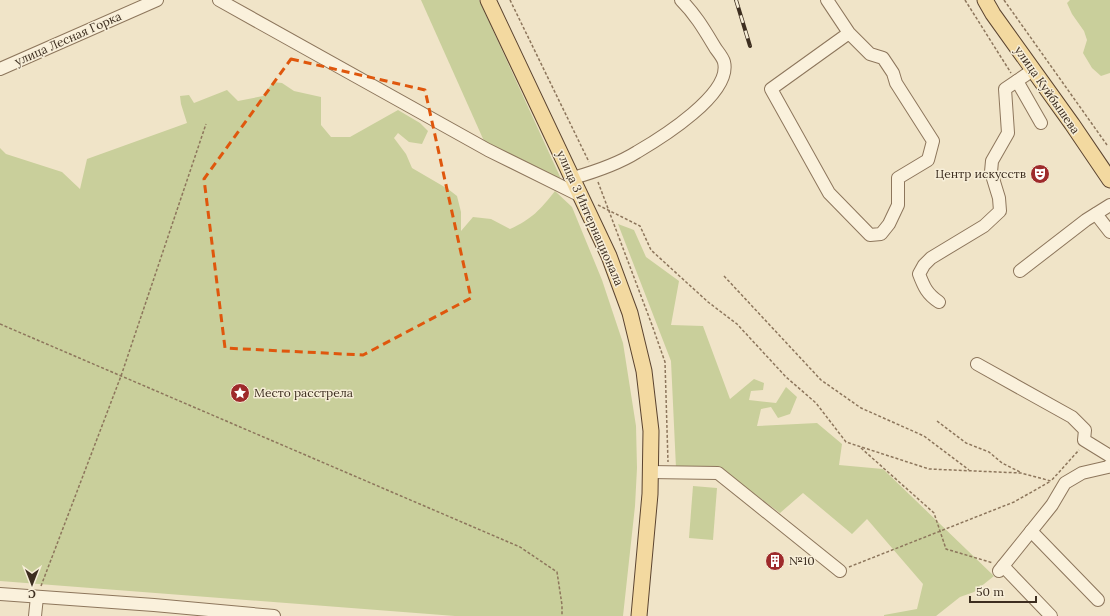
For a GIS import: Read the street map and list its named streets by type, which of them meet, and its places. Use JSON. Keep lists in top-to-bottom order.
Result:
{
  "streets": {
    "main road": ["улица Куйбышева", "улица 3 Интернационала"],
    "street": ["улица Лесная Горка"]
  },
  "places": {
    "theatre": ["Центр искусств"],
    "place": ["Место расстрела"],
    "building": ["№10"]
  },
  "scale_bar": "50 m",
  "north": "bottom"
}
